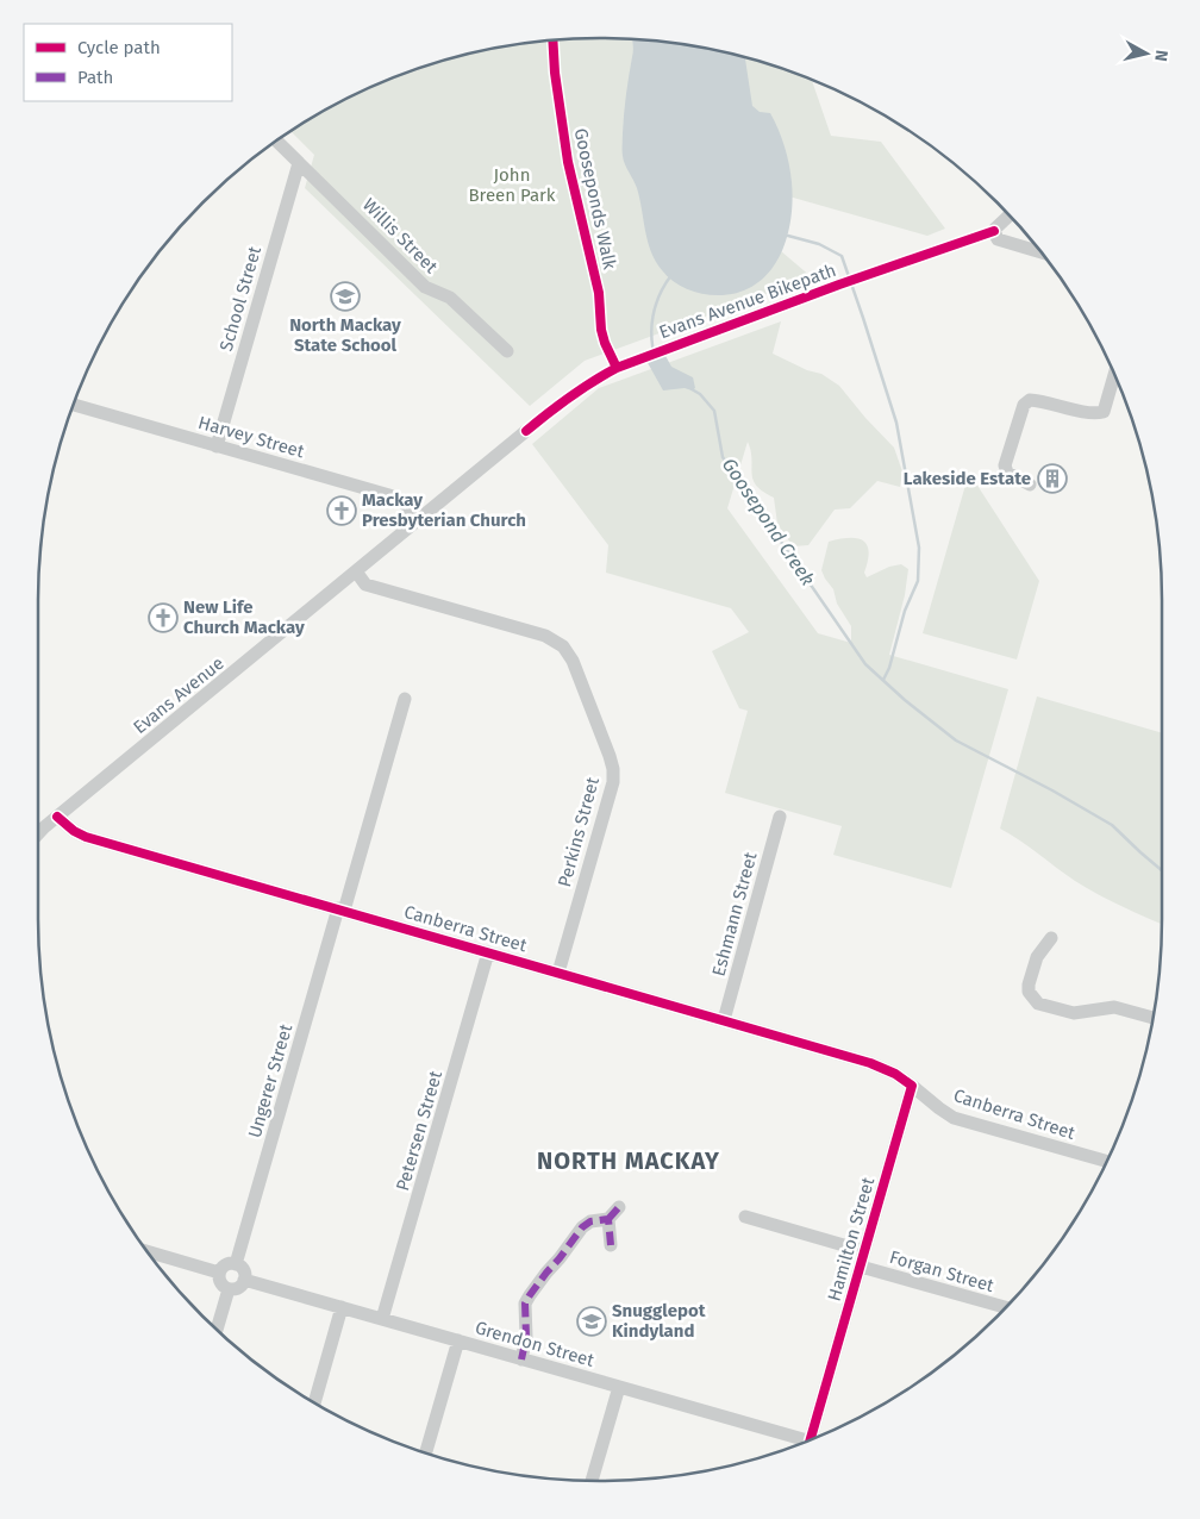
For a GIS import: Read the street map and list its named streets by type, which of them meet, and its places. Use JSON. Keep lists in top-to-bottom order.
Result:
{
  "streets": {
    "street": [
      "Willis Street",
      "School Street",
      "Harvey Street",
      "Evans Avenue",
      "Perkins Street",
      "Eshmann Street",
      "Canberra Street",
      "Ungerer Street",
      "Petersen Street",
      "Hamilton Street",
      "Forgan Street",
      "Grendon Street"
    ],
    "cycle path": ["Gooseponds Walk", "Evans Avenue Bikepath"]
  },
  "crossings": [
    ["Willis Street", "School Street"],
    ["School Street", "Harvey Street"],
    ["Harvey Street", "Evans Avenue"],
    ["Evans Avenue", "Perkins Street"],
    ["Evans Avenue", "Canberra Street"],
    ["Perkins Street", "Canberra Street"],
    ["Eshmann Street", "Canberra Street"],
    ["Canberra Street", "Ungerer Street"],
    ["Canberra Street", "Petersen Street"],
    ["Canberra Street", "Hamilton Street"],
    ["Ungerer Street", "Grendon Street"],
    ["Petersen Street", "Grendon Street"],
    ["Hamilton Street", "Forgan Street"]
  ],
  "districts": ["NORTH MACKAY"],
  "water": ["Goosepond Creek"],
  "parks": ["John Breen Park"],
  "places": {
    "school or university": ["North Mackay State School", "Snugglepot Kindyland"],
    "building": ["Lakeside Estate"],
    "church": ["Mackay Presbyterian Church", "New Life Church Mackay"]
  },
  "legend": ["Cycle path", "Path"],
  "north": "right"
}
